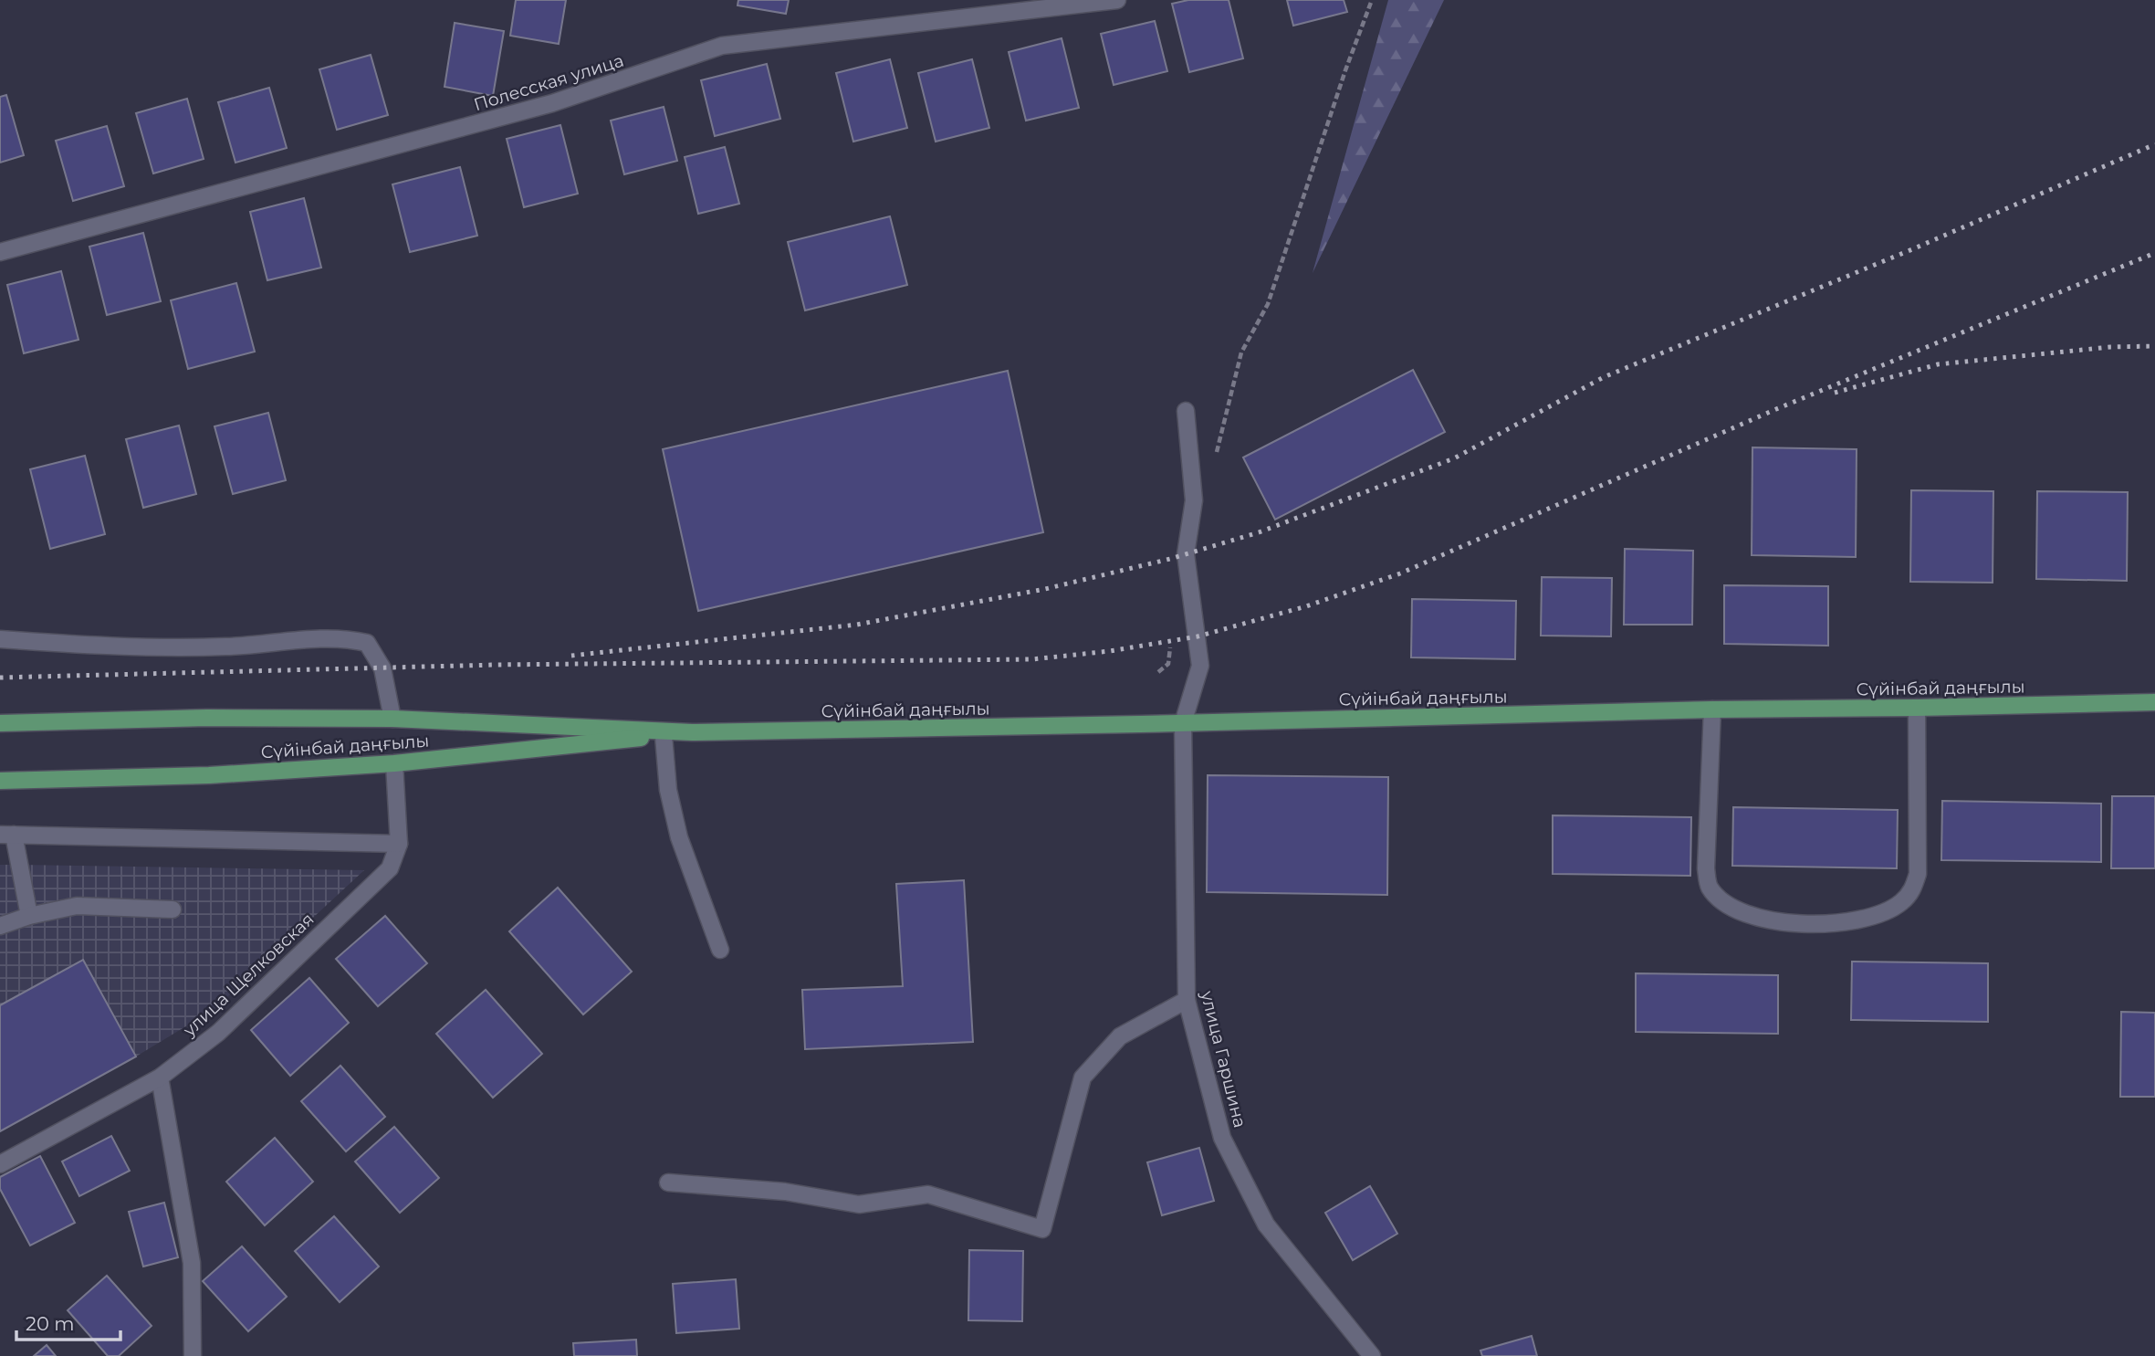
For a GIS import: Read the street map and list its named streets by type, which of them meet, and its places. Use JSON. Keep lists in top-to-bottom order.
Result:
{
  "streets": {
    "main road": ["Сүйінбай даңғылы"],
    "street": ["Полесская улица", "улица Щелковская", "улица Гаршина"]
  },
  "crossings": [
    ["Сүйінбай даңғылы", "улица Гаршина"]
  ],
  "scale_bar": "20 m"
}
